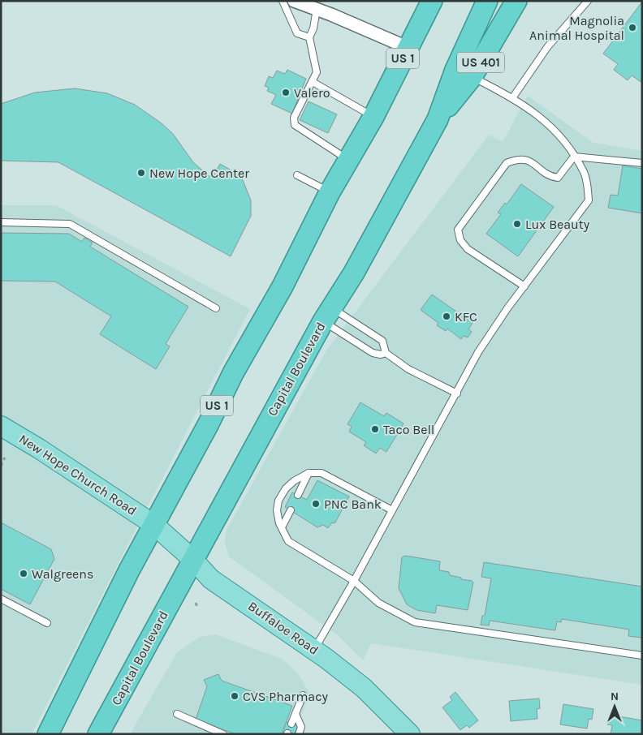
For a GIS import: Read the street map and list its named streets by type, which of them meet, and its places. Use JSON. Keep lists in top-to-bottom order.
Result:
{
  "streets": {
    "highway": ["US 1", "US 401", "Capital Boulevard"],
    "main road": ["New Hope Church Road", "Buffaloe Road"]
  },
  "crossings": [
    ["US 1", "New Hope Church Road"],
    ["US 1", "Buffaloe Road"],
    ["US 401", "Capital Boulevard"],
    ["Capital Boulevard", "Buffaloe Road"],
    ["New Hope Church Road", "Buffaloe Road"]
  ],
  "places": [
    "Magnolia Animal Hospital",
    "Valero",
    "New Hope Center",
    "Lux Beauty",
    "KFC",
    "Taco Bell",
    "PNC Bank",
    "Walgreens",
    "CVS Pharmacy"
  ],
  "north": "top"
}
